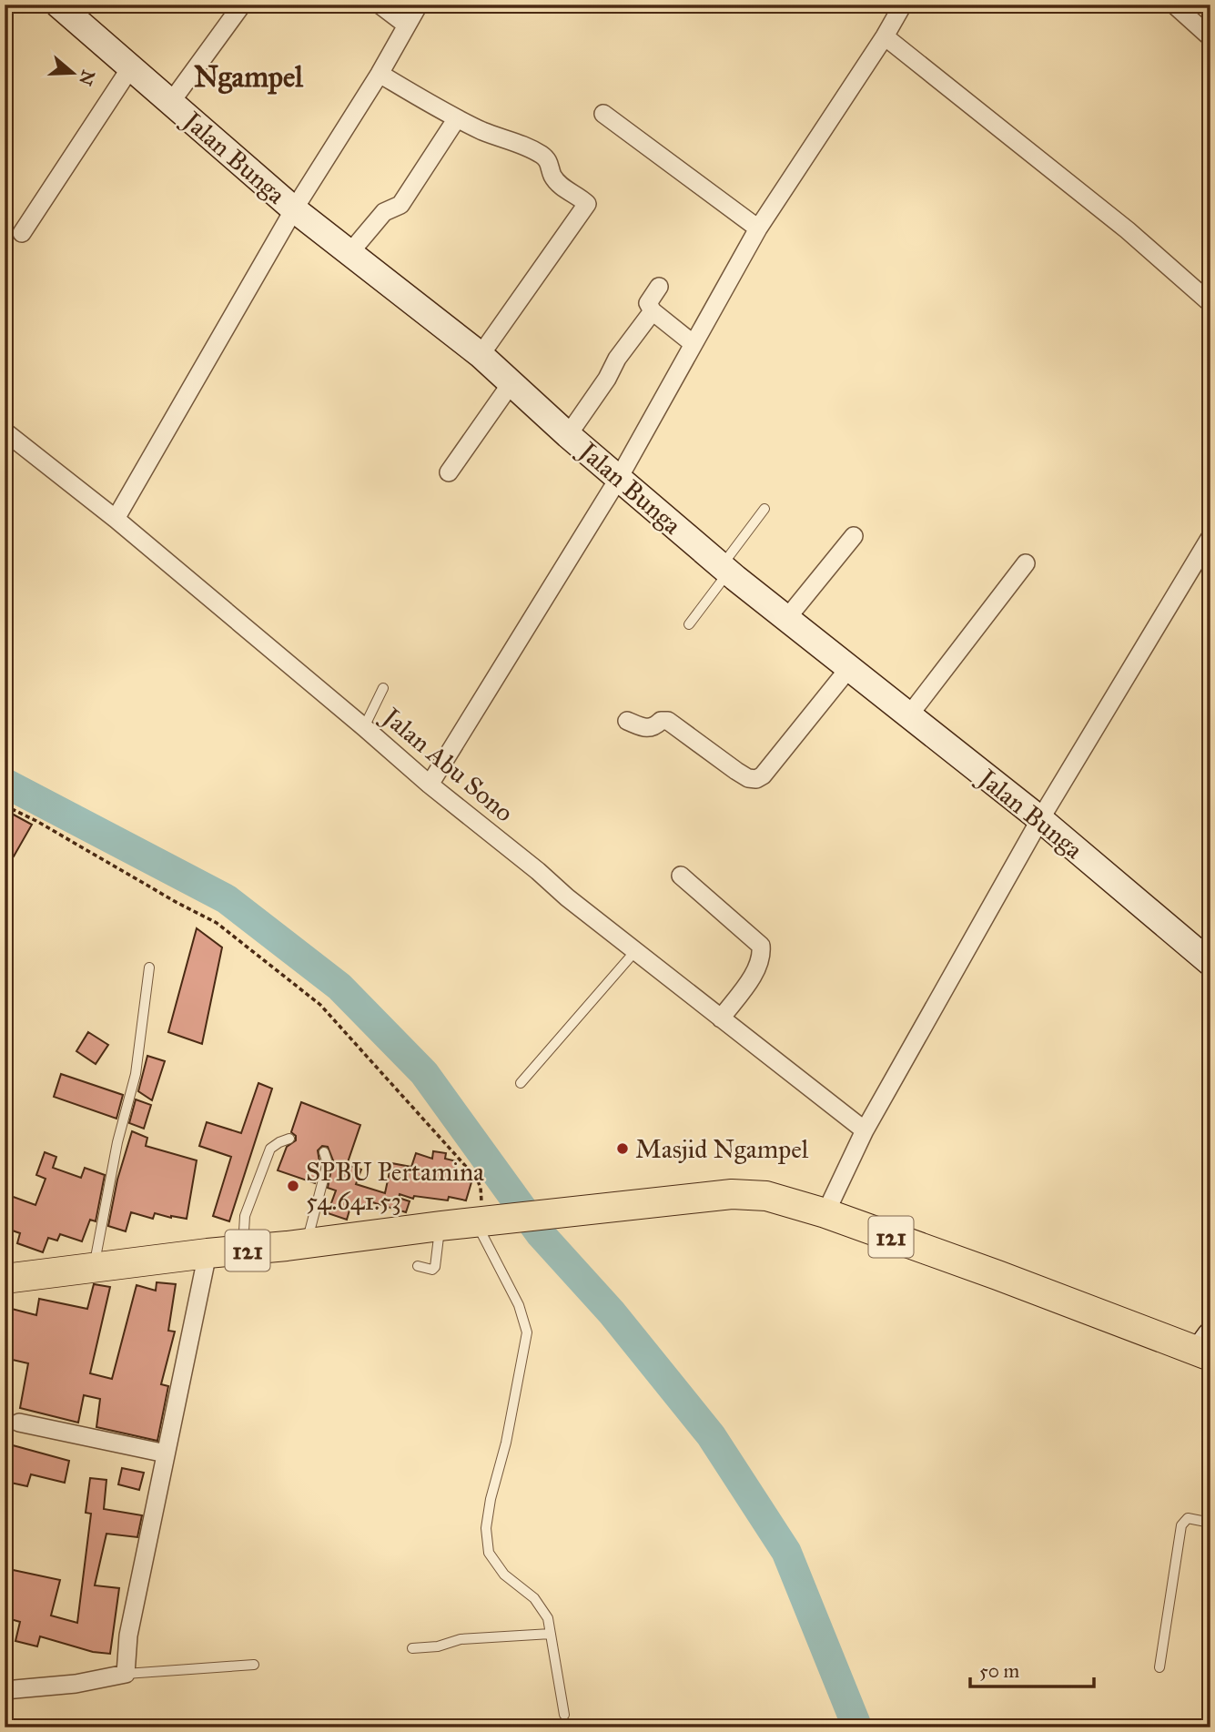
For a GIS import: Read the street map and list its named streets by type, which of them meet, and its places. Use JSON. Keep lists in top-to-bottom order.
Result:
{
  "streets": {
    "main road": ["121"],
    "street": ["Jalan Bunga", "Jalan Abu Sono"]
  },
  "districts": ["Ngampel"],
  "places": ["Masjid Ngampel", "SPBU Pertamina 54.641.53"],
  "scale_bar": "50 m",
  "north": "right"
}
